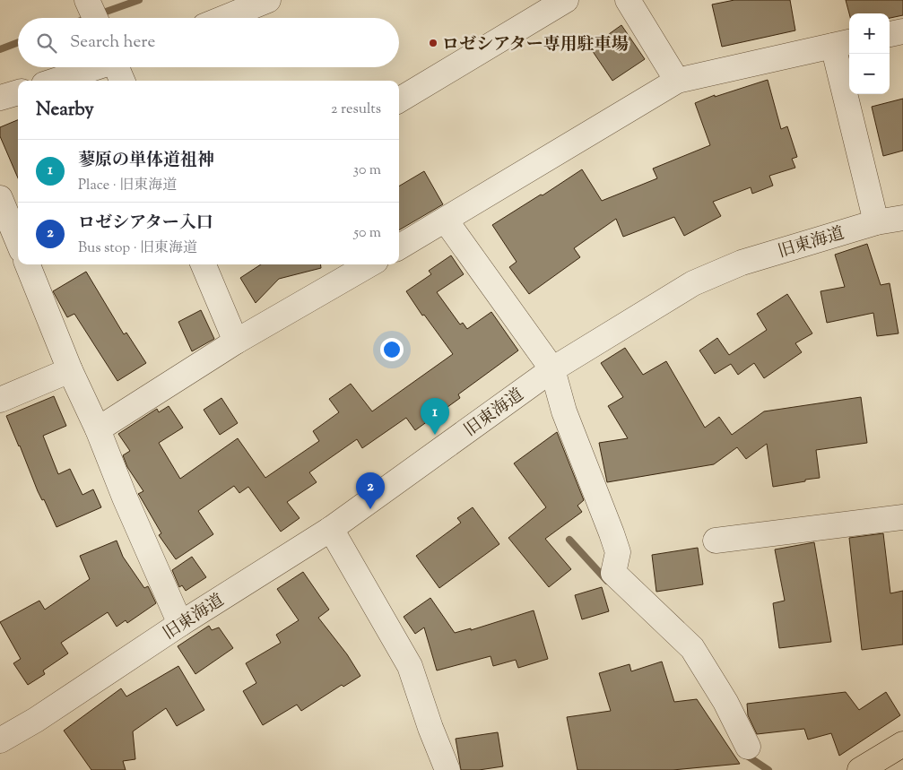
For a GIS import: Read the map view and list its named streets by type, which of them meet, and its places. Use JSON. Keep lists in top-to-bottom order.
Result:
{
  "streets": {
    "street": ["旧東海道"]
  },
  "places": ["ロゼシアター専用駐車場"],
  "page": {
    "map_buttons": ["+", "−"],
    "search": "Search here",
    "heading": ["Nearby", "2 results"],
    "list": [
      {
        "mark": "1",
        "name": "蓼原の単体道祖神",
        "note": "Place · 旧東海道",
        "value": "30 m"
      },
      {
        "mark": "2",
        "name": "ロゼシアター入口",
        "note": "Bus stop · 旧東海道",
        "value": "50 m"
      }
    ],
    "pins": ["1", "2"]
  }
}
